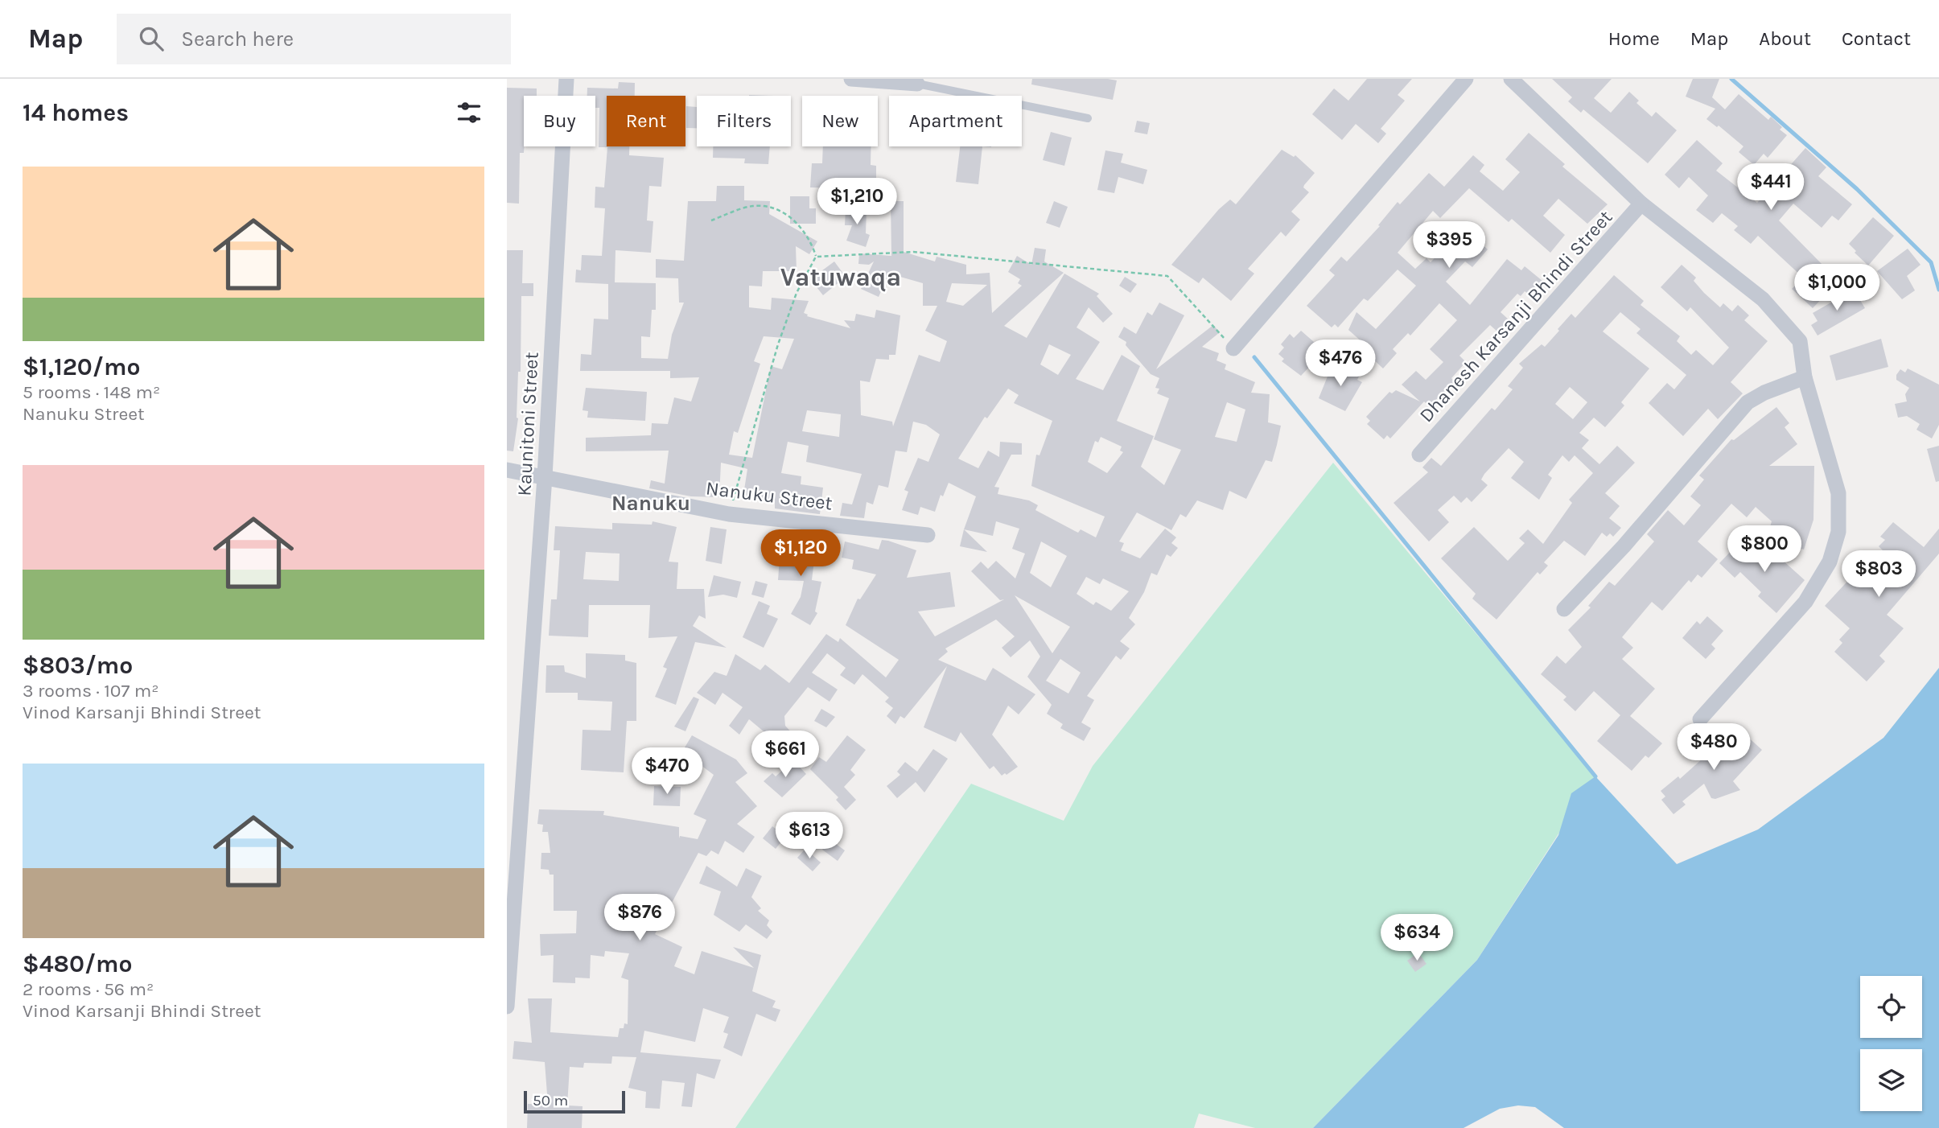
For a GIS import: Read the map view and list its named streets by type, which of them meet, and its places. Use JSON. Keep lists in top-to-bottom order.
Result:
{
  "streets": {
    "street": ["Dhanesh Karsanji Bhindi Street", "Kaunitoni Street", "Nanuku Street"]
  },
  "crossings": [
    ["Kaunitoni Street", "Nanuku Street"]
  ],
  "districts": ["Vatuwaqa", "Nanuku"],
  "scale_bar": "50 m",
  "page": {
    "header": "Map",
    "search": "Search here",
    "nav": [
      "Home",
      "Map",
      "About",
      "Contact"
    ],
    "heading": "14 homes",
    "chip": [
      "Buy",
      "Rent",
      "Filters",
      "New",
      "Apartment"
    ],
    "list": [
      {
        "name": "$1,120/mo",
        "note": "5 rooms · 148 m² · Nanuku Street"
      },
      {
        "name": "$803/mo",
        "note": "3 rooms · 107 m² · Vinod Karsanji Bhindi Street"
      },
      {
        "name": "$480/mo",
        "note": "2 rooms · 56 m² · Vinod Karsanji Bhindi Street"
      }
    ],
    "price": [
      "$441",
      "$1,210",
      "$395",
      "$1,000",
      "$476",
      "$800",
      "$1,120",
      "$803",
      "$480",
      "$661",
      "$470",
      "$613",
      "$876",
      "$634"
    ],
    "scale": "50 m"
  }
}
